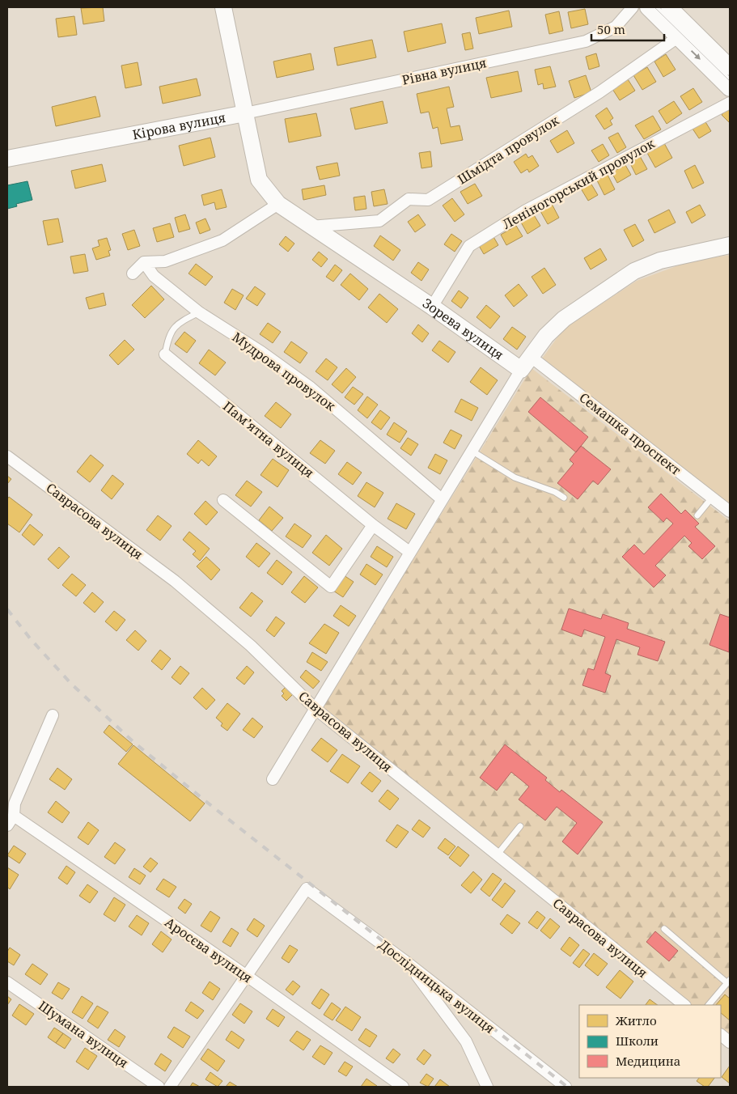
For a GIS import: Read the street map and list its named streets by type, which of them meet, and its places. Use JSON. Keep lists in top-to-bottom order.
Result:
{
  "streets": {
    "street": [
      "Рівна вулиця",
      "Кірова вулиця",
      "Шмідта провулок",
      "Леніногорський провулок",
      "Зорева вулиця",
      "Мудрова провулок",
      "Семашка проспект",
      "Пам’ятна вулиця",
      "Саврасова вулиця",
      "Аросєва вулиця",
      "Дослідницька вулиця",
      "Шумана вулиця"
    ]
  },
  "crossings": [
    ["Рівна вулиця", "Кірова вулиця"],
    ["Рівна вулиця", "Зорева вулиця"],
    ["Кірова вулиця", "Зорева вулиця"],
    ["Шмідта провулок", "Зорева вулиця"],
    ["Леніногорський провулок", "Зорева вулиця"],
    ["Аросєва вулиця", "Дослідницька вулиця"]
  ],
  "legend": ["Житло", "Школи", "Медицина"],
  "scale_bar": "50 m"
}
